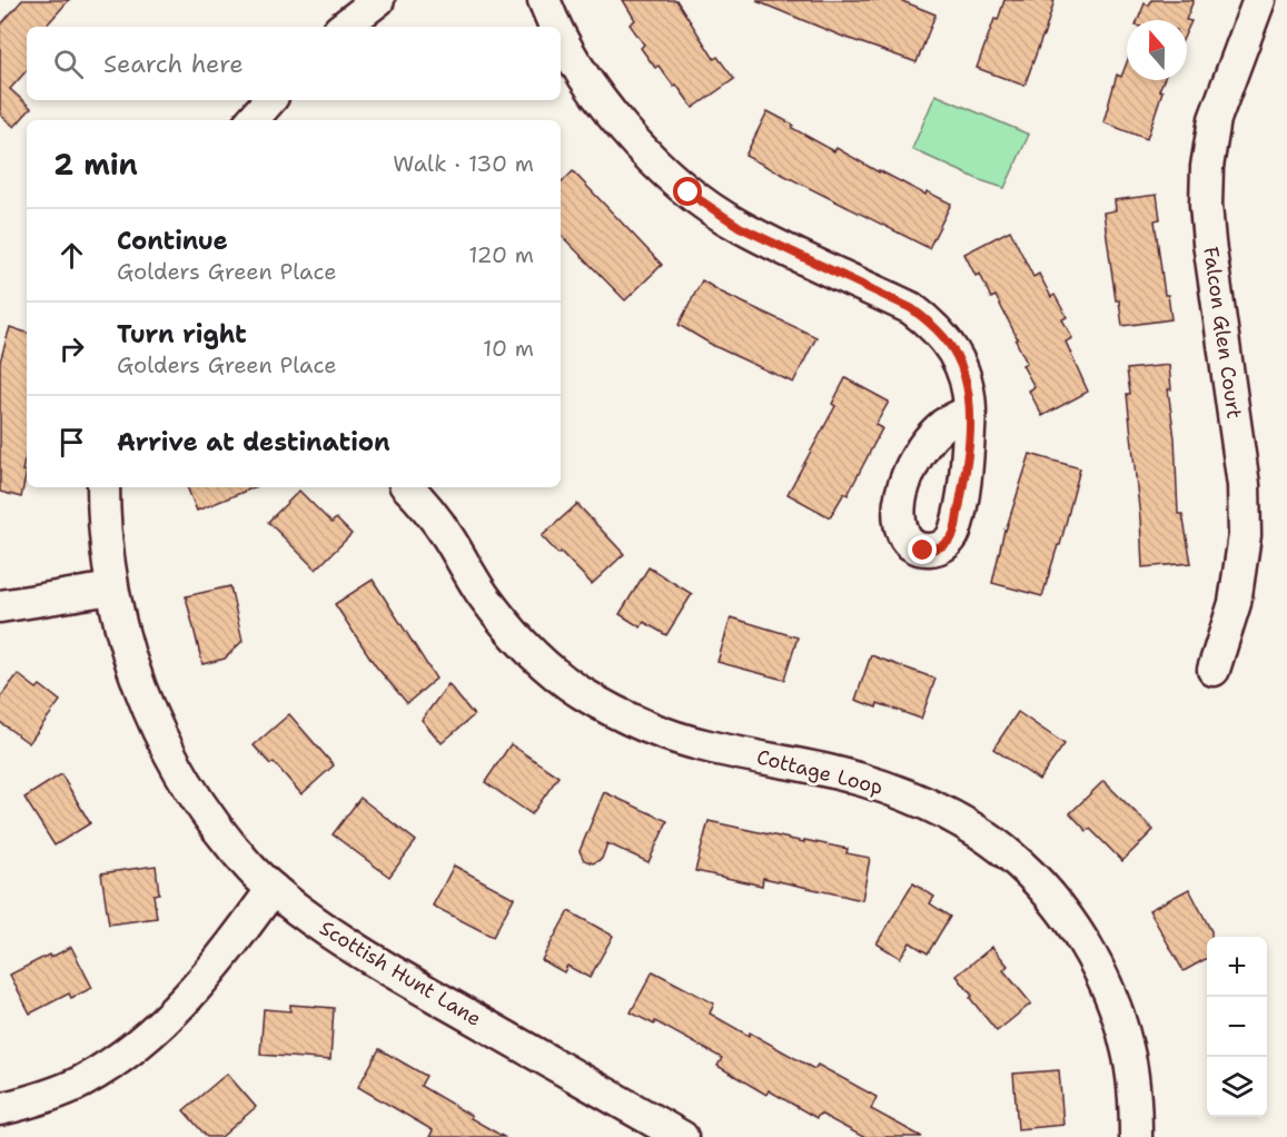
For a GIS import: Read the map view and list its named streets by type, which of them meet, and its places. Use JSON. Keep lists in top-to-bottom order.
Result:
{
  "streets": {
    "street": ["Falcon Glen Court", "Cottage Loop", "Scottish Hunt Lane"]
  },
  "north": "top",
  "page": {
    "search": "Search here",
    "heading": ["2 min", "Walk · 130 m"],
    "list": [
      ["Continue", "Golders Green Place", "120 m"],
      ["Turn right", "Golders Green Place", "10 m"],
      "Arrive at destination"
    ],
    "map_buttons": ["+", "−"]
  }
}
